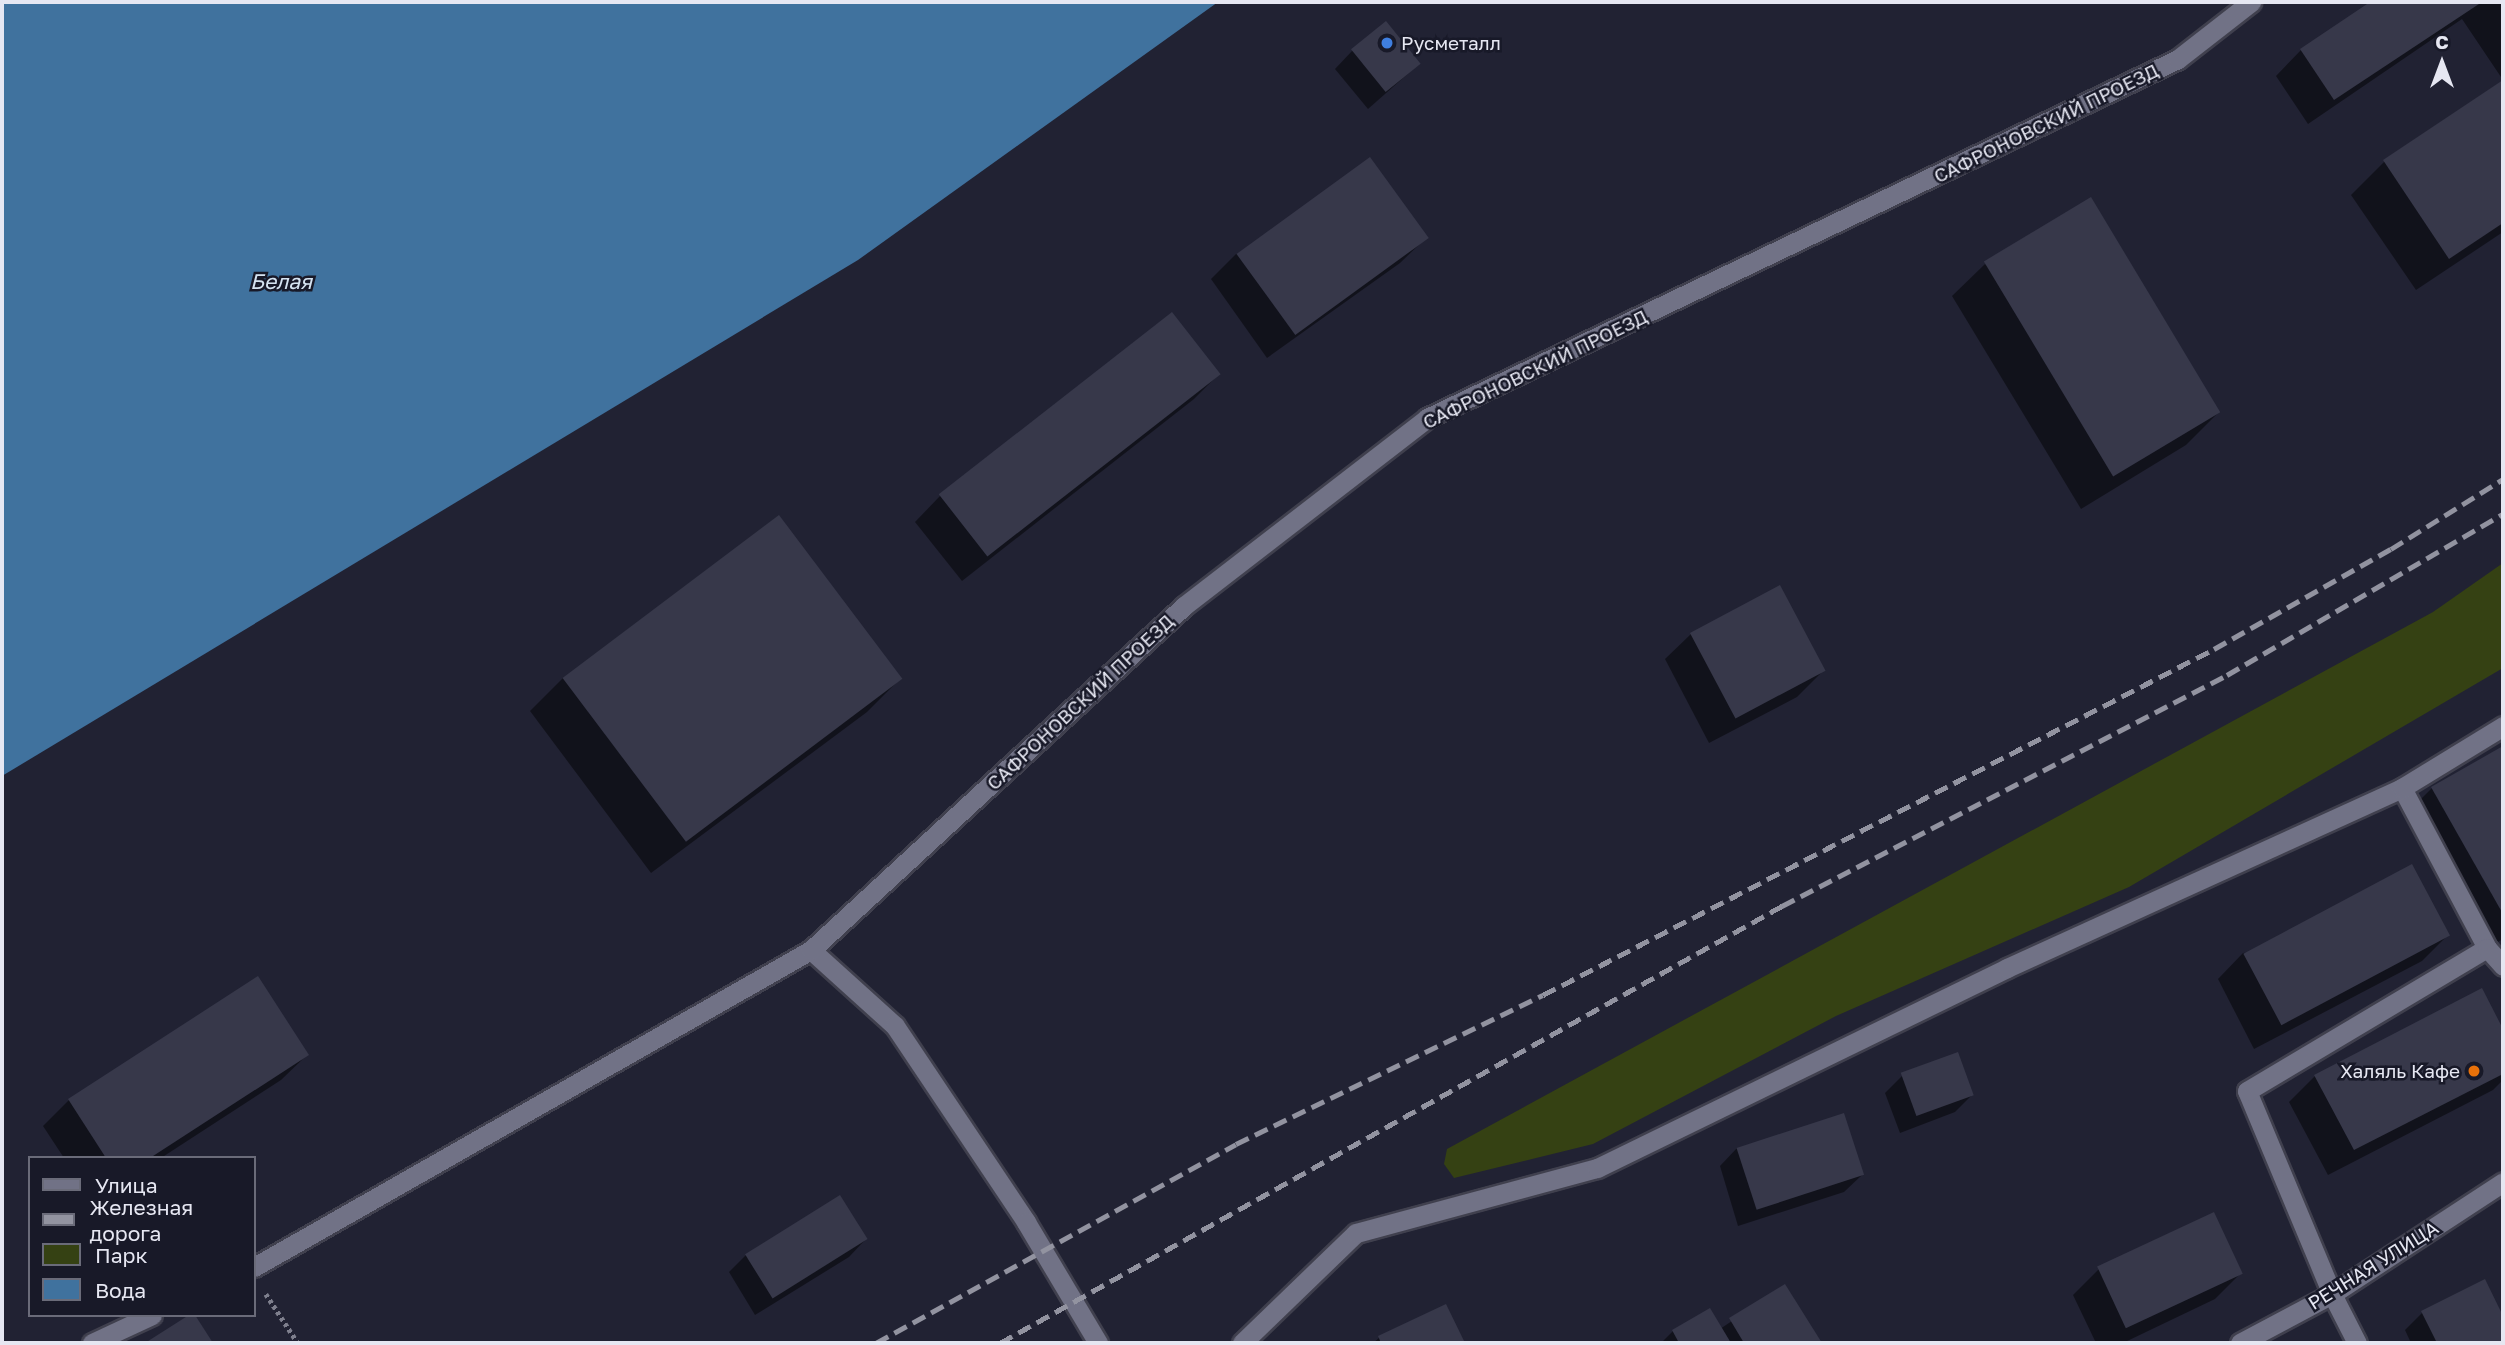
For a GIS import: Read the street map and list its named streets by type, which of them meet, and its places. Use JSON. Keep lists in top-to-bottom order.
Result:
{
  "streets": {
    "street": ["САФРОНОВСКИЙ ПРОЕЗД", "РЕЧНАЯ УЛИЦА"]
  },
  "water": ["Белая"],
  "places": ["Русметалл", "Халяль Кафе"],
  "legend": [
    "Улица",
    "Железная дорога",
    "Парк",
    "Вода"
  ],
  "north": "top"
}
